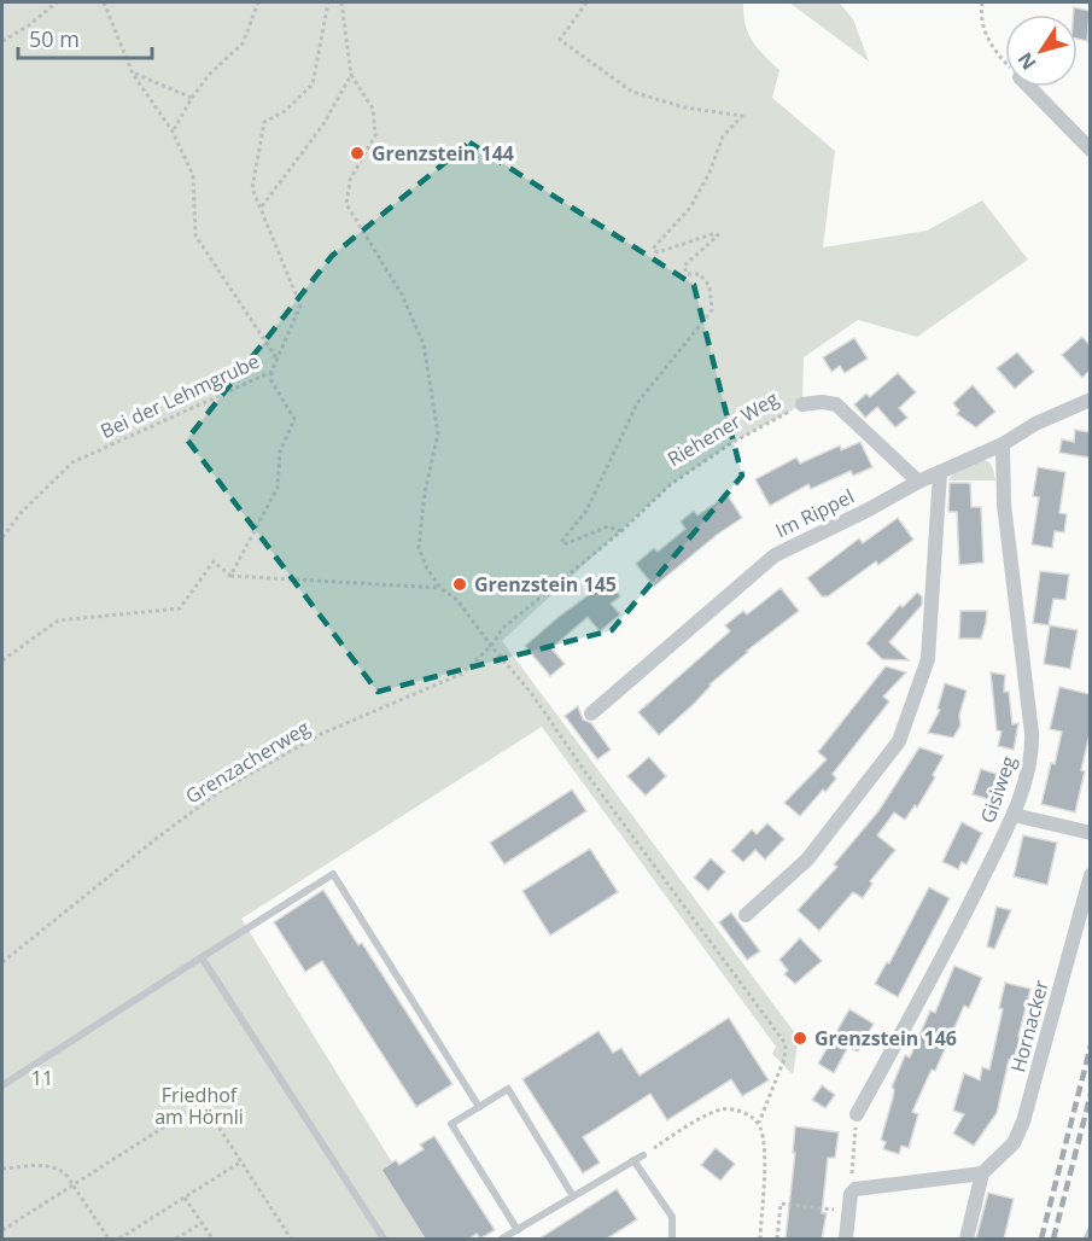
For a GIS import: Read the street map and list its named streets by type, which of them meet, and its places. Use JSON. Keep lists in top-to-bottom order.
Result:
{
  "streets": {
    "street": [
      "Riehener Weg",
      "Im Rippel",
      "Gisiweg",
      "Hornacker"
    ],
    "path": ["Bei der Lehmgrube", "Grenzacherweg"]
  },
  "crossings": [
    ["Riehener Weg", "Im Rippel"],
    ["Riehener Weg", "Grenzacherweg"],
    ["Im Rippel", "Gisiweg"]
  ],
  "parks": ["11", "Friedhof am Hörnli"],
  "places": ["Grenzstein 144", "Grenzstein 145", "Grenzstein 146"],
  "scale_bar": "50 m",
  "north": "bottom left"
}
